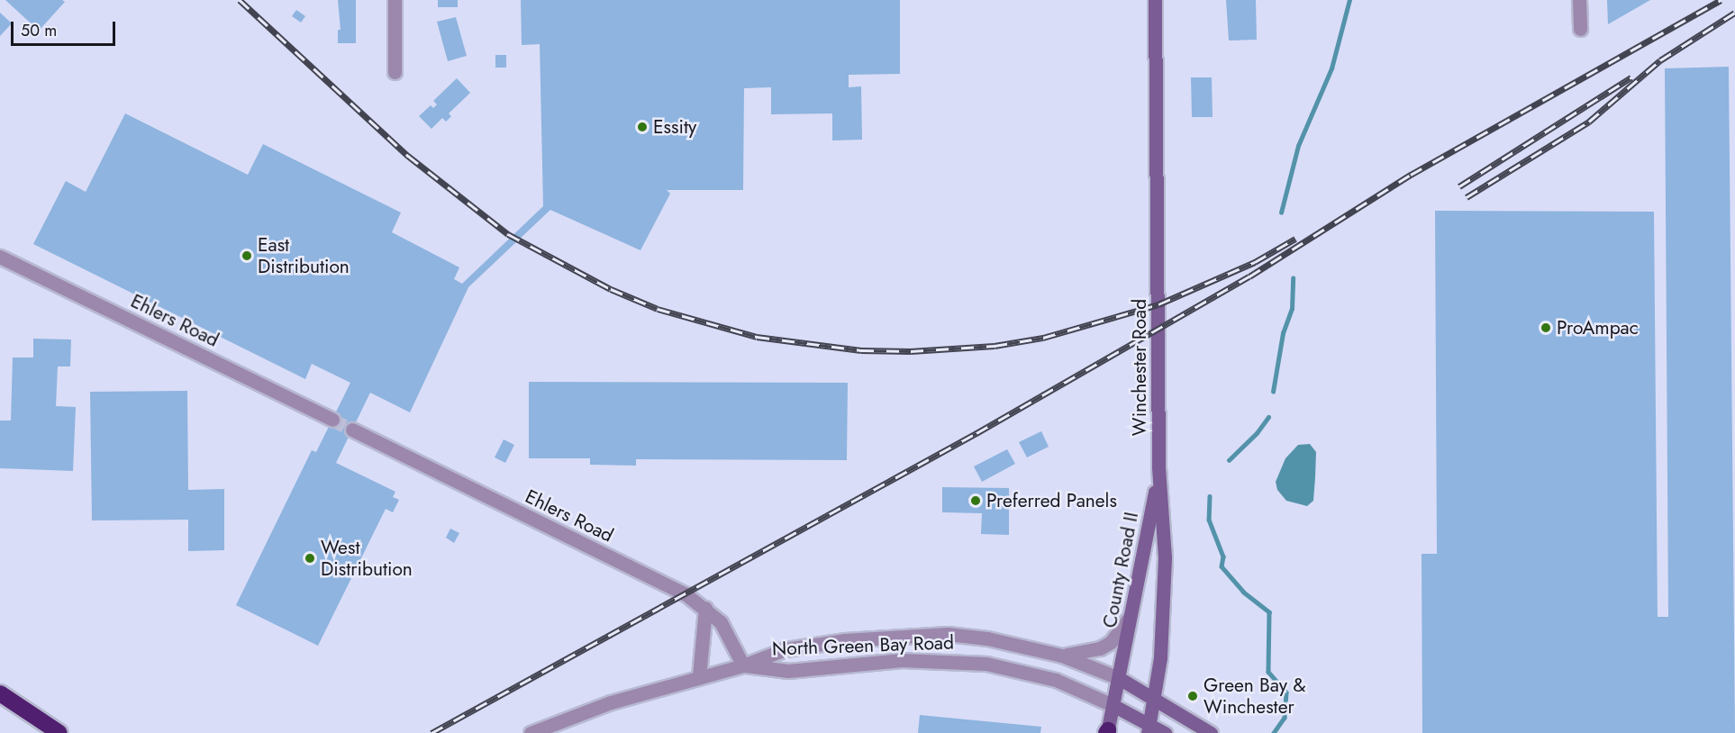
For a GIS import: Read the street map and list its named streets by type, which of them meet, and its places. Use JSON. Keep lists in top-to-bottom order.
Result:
{
  "streets": {
    "main road": ["Winchester Road", "County Road II", "North Green Bay Road"],
    "street": ["Ehlers Road"]
  },
  "crossings": [
    ["Ehlers Road", "North Green Bay Road"],
    ["Winchester Road", "County Road II"],
    ["Winchester Road", "North Green Bay Road"],
    ["County Road II", "North Green Bay Road"]
  ],
  "places": [
    "Essity",
    "East Distribution",
    "ProAmpac",
    "Preferred Panels",
    "West Distribution",
    "Green Bay & Winchester"
  ],
  "scale_bar": "50 m"
}
